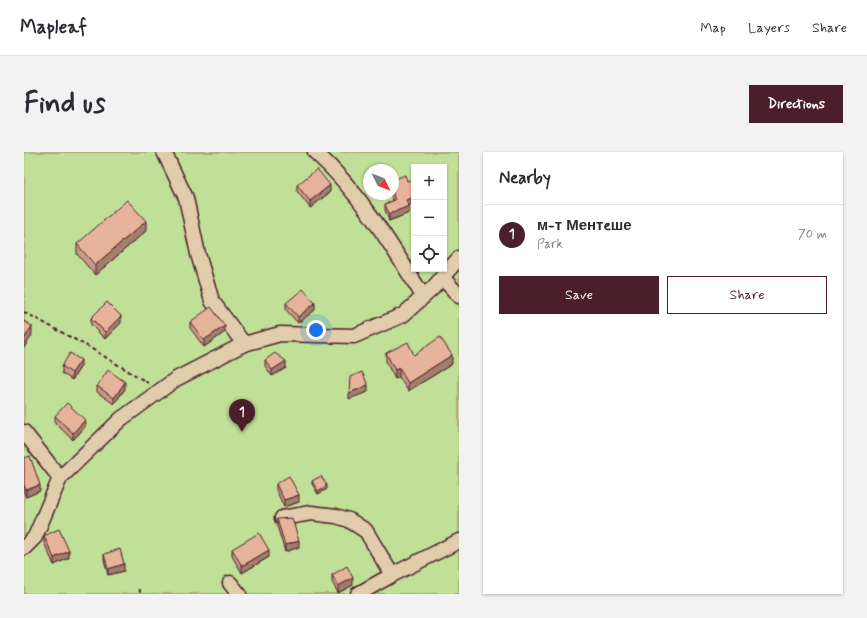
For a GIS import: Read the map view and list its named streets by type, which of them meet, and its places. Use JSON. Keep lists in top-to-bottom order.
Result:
{
  "north": "bottom right",
  "page": {
    "header": "Mapleaf",
    "nav": ["Map", "Layers", "Share"],
    "buttons": [
      "Directions",
      ["Save", "Share"]
    ],
    "title": "Find us",
    "heading": "Nearby",
    "map_buttons": ["+", "−"],
    "list": [
      {
        "mark": "1",
        "name": "м-т Ментeше",
        "note": "Park",
        "value": "70 m"
      }
    ],
    "pins": "1"
  }
}
